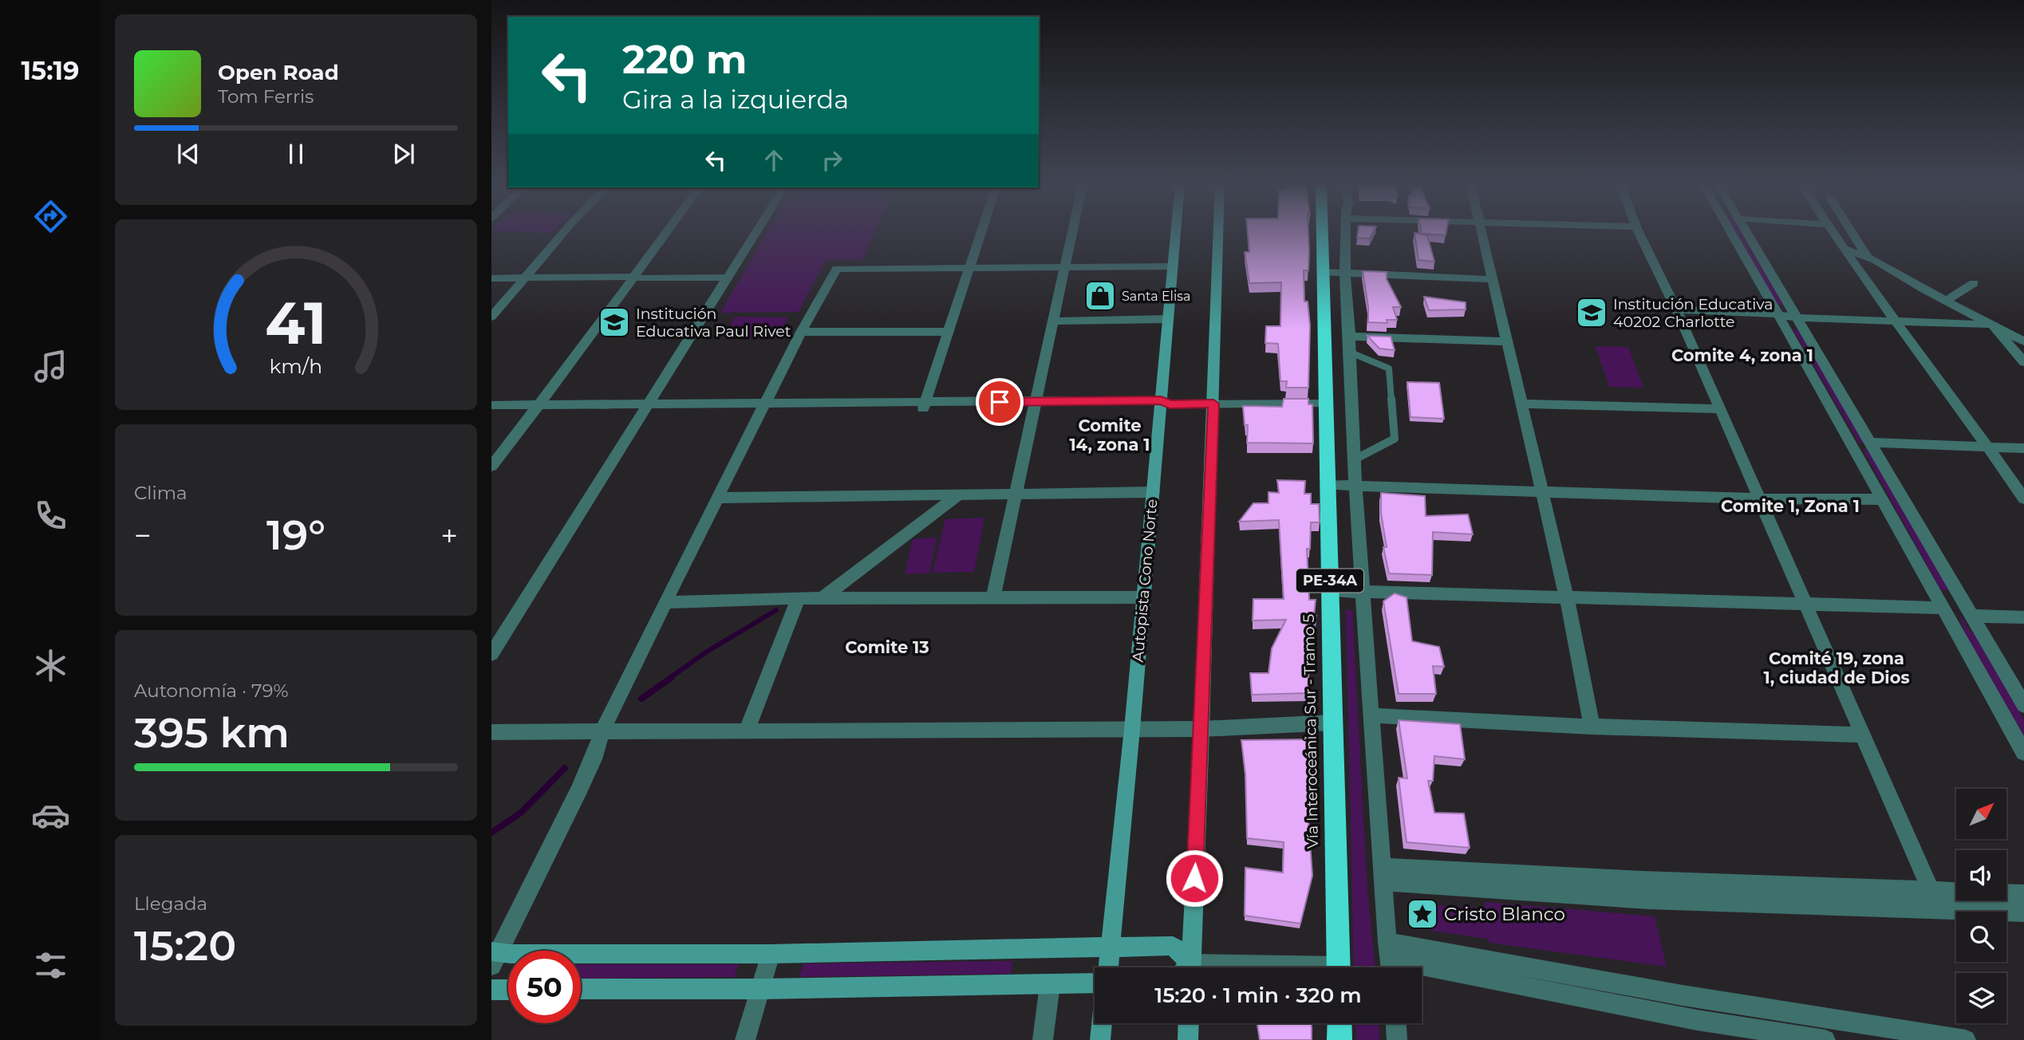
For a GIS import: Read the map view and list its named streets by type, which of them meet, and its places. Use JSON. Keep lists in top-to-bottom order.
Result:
{
  "streets": {
    "highway": ["PE-34A", "Vía Interoceánica Sur - Tramo 5"],
    "main road": ["Autopista Cono Norte"]
  },
  "districts": [
    "Comite 4, zona 1",
    "Comite 14, zona 1",
    "Comite 1, Zona 1",
    "Comite 13",
    "Comité 19, zona 1, ciudad de Dios"
  ],
  "places": {
    "shop": ["Santa Elisa"],
    "school or university": ["Institución Educativa 40202 Charlotte", "Institución Educativa Paul Rivet"],
    "place": ["Cristo Blanco"]
  },
  "north": "top right",
  "page": {
    "tabs": "15:19",
    "turn": ["220 m", "Gira a la izquierda"],
    "song": ["Open Road", "Tom Ferris"],
    "tile": [
      "Clima",
      ["Autonomía · 79%", "395 km"],
      ["Llegada", "15:20"]
    ],
    "heat": ["−", "19°", "+"],
    "limit": "50",
    "trip": "15:20 · 1 min · 320 m",
    "gauge": ["41", "km/h"]
  }
}
